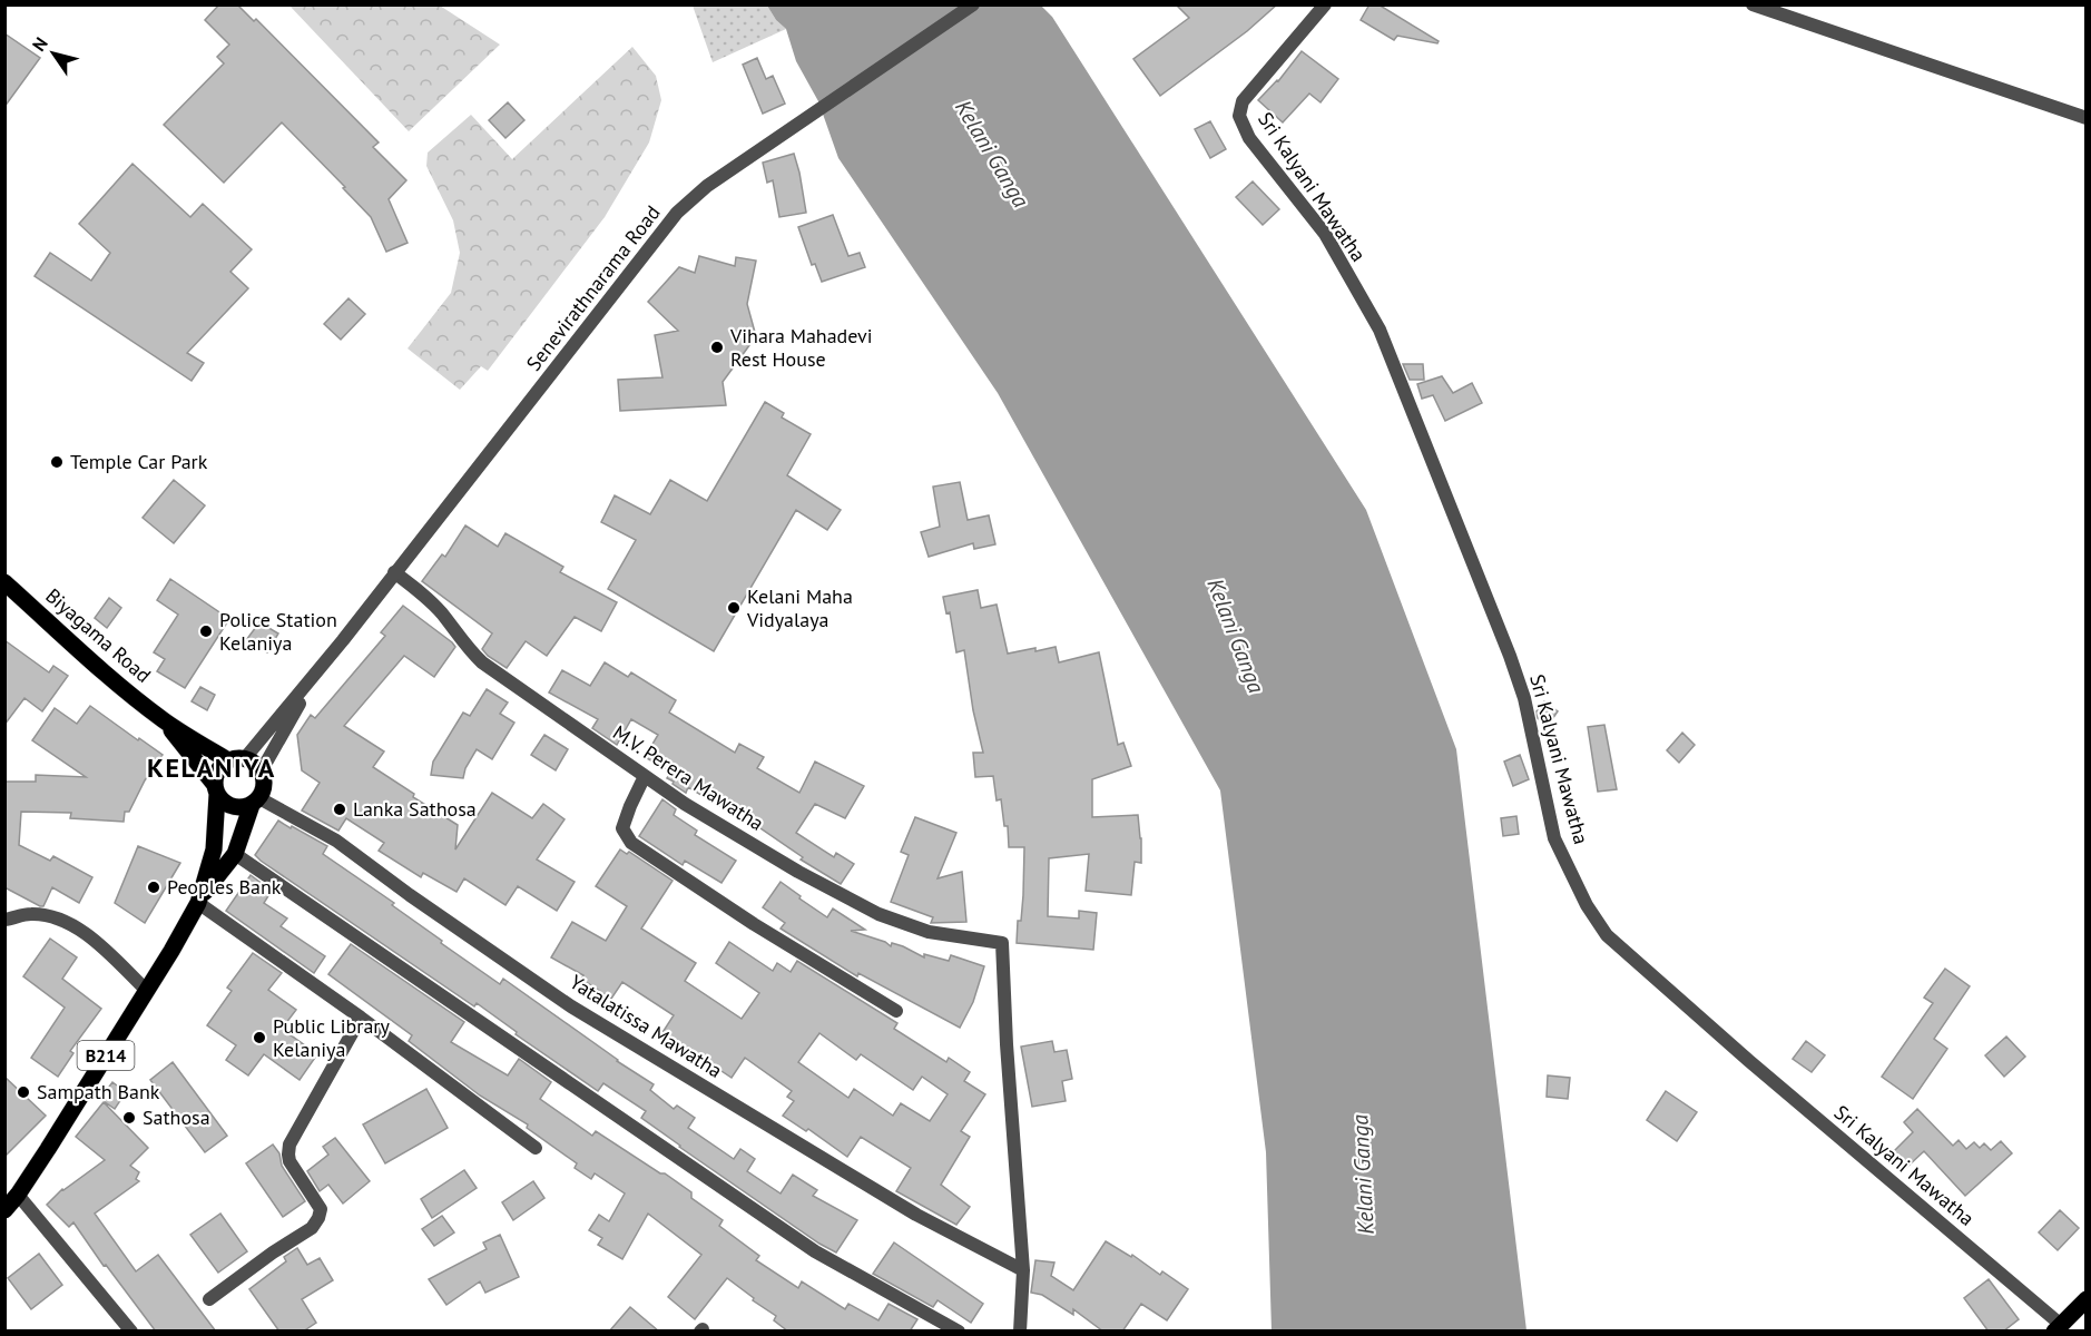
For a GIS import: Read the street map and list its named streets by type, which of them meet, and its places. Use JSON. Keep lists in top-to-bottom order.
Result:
{
  "streets": {
    "main road": ["Biyagama Road", "B214"],
    "street": [
      "Sri Kalyani Mawatha",
      "Senevirathnarama Road",
      "M.V. Perera Mawatha",
      "Yatalatissa Mawatha"
    ]
  },
  "crossings": [
    ["Senevirathnarama Road", "Biyagama Road"],
    ["Senevirathnarama Road", "M.V. Perera Mawatha"],
    ["Senevirathnarama Road", "Yatalatissa Mawatha"],
    ["Senevirathnarama Road", "B214"],
    ["Biyagama Road", "Yatalatissa Mawatha"],
    ["Biyagama Road", "B214"],
    ["M.V. Perera Mawatha", "Yatalatissa Mawatha"],
    ["Yatalatissa Mawatha", "B214"]
  ],
  "districts": ["KELANIYA"],
  "water": ["Kelani Ganga"],
  "places": [
    "Vihara Mahadevi Rest House",
    "Temple Car Park",
    "Kelani Maha Vidyalaya",
    "Police Station Kelaniya",
    "Lanka Sathosa",
    "Peoples Bank",
    "Public Library Kelaniya",
    "Sampath Bank",
    "Sathosa"
  ],
  "north": "top left"
}
